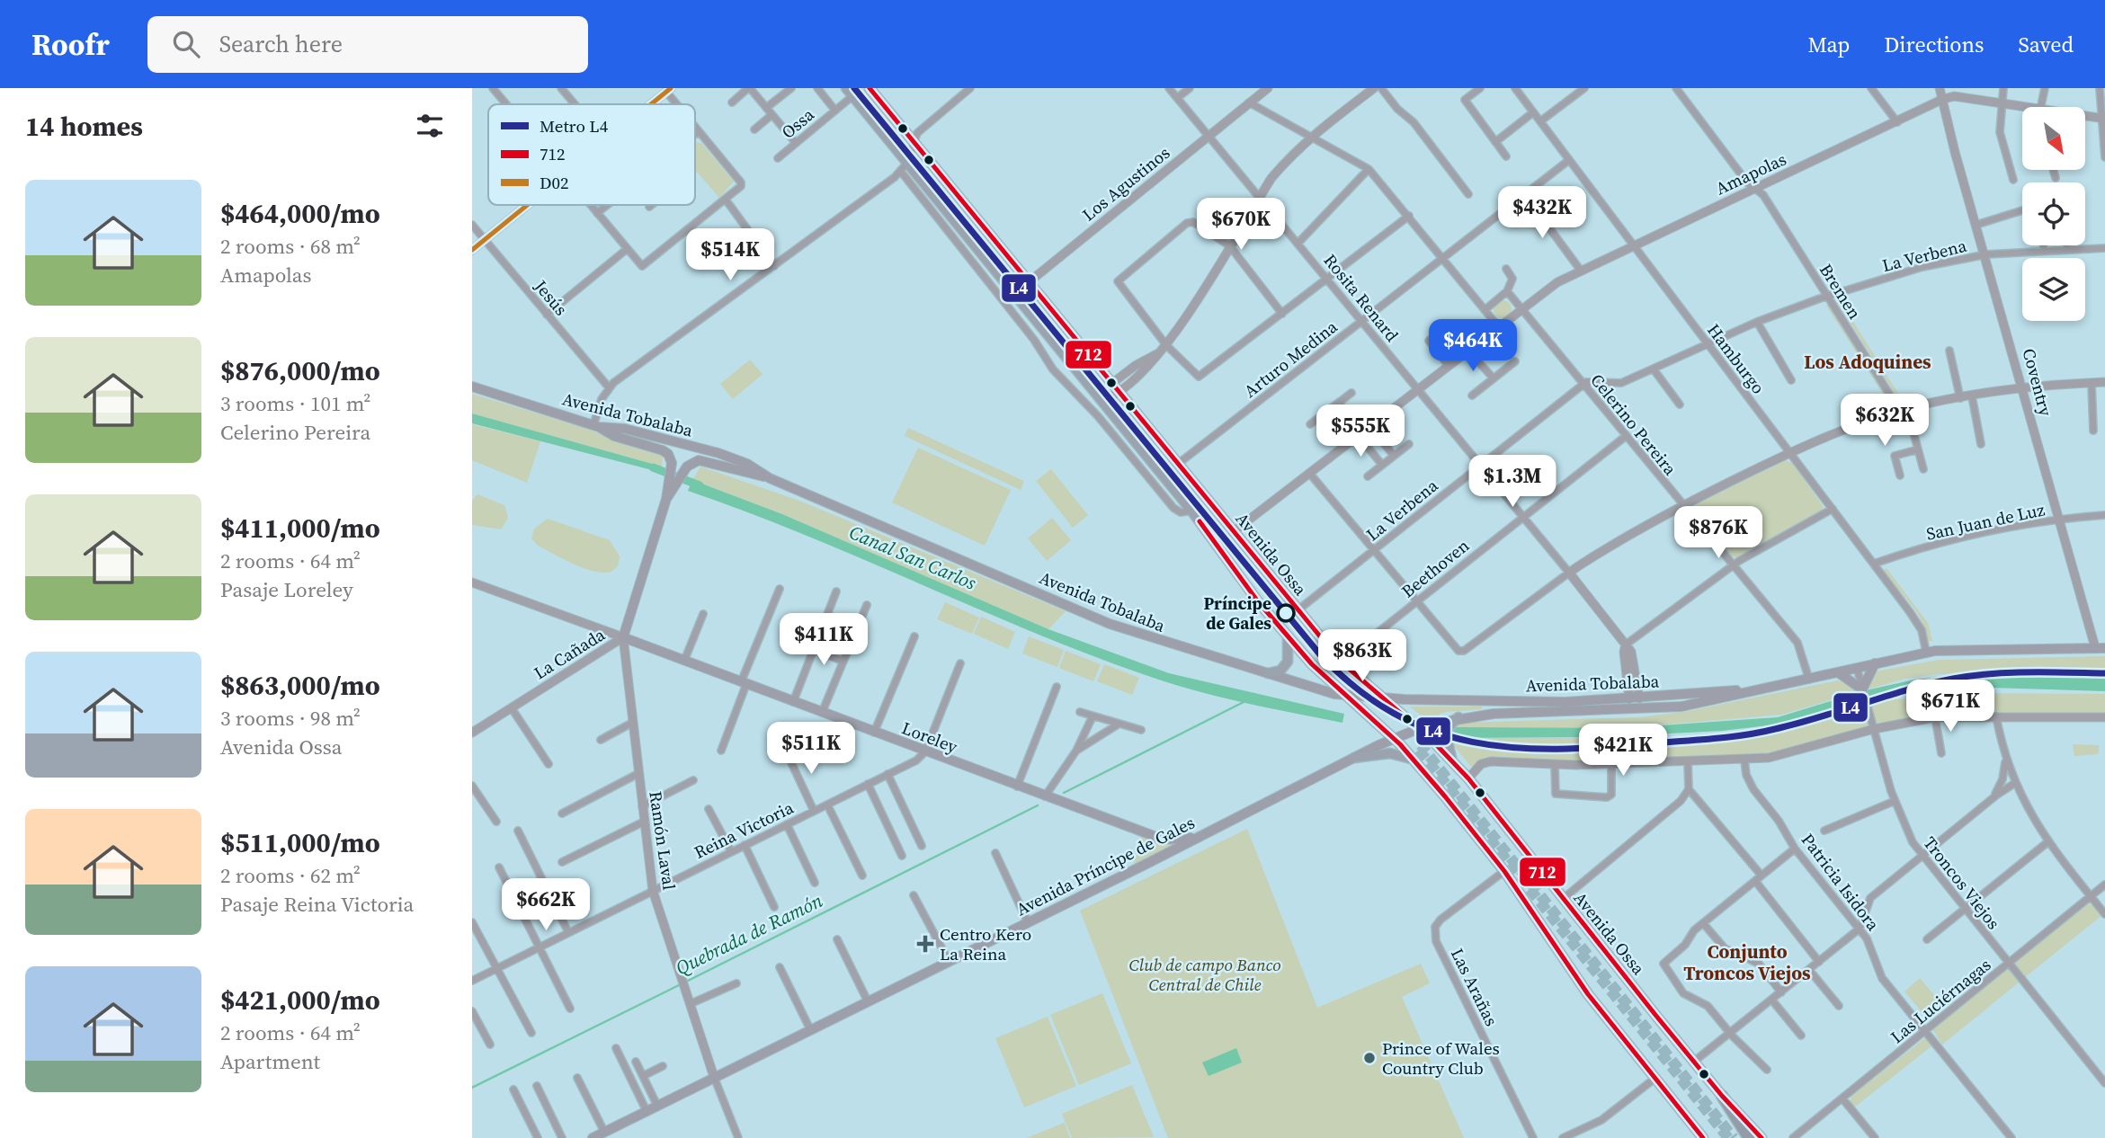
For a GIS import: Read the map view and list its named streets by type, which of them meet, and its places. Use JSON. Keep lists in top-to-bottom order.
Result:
{
  "streets": {
    "main road": [
      "Avenida Tobalaba",
      "Avenida Ossa",
      "La Cañada",
      "Loreley",
      "Avenida Príncipe de Gales"
    ],
    "street": [
      "Ossa",
      "Amapolas",
      "Los Agustinos",
      "La Verbena",
      "Bremen",
      "Jesús",
      "Rosita Renard",
      "Arturo Medina",
      "Hamburgo",
      "Coventry",
      "Celerino Pereira",
      "San Juan de Luz",
      "Beethoven",
      "Reina Victoria",
      "Ramón Laval",
      "Patricia Isidora",
      "Troncos Viejos",
      "Las Arañas",
      "Las Luciérnagas"
    ]
  },
  "crossings": [
    ["Amapolas", "Bremen"],
    ["Amapolas", "Rosita Renard"],
    ["Amapolas", "Hamburgo"],
    ["Amapolas", "Coventry"],
    ["Amapolas", "Celerino Pereira"],
    ["Amapolas", "Avenida Ossa"],
    ["Los Agustinos", "Rosita Renard"],
    ["Los Agustinos", "Avenida Ossa"],
    ["La Verbena", "Bremen"],
    ["La Verbena", "Rosita Renard"],
    ["La Verbena", "Hamburgo"],
    ["La Verbena", "Coventry"],
    ["La Verbena", "Celerino Pereira"],
    ["La Verbena", "Avenida Ossa"],
    ["Rosita Renard", "Arturo Medina"],
    ["Rosita Renard", "Avenida Tobalaba"],
    ["Rosita Renard", "Beethoven"],
    ["Arturo Medina", "Hamburgo"],
    ["Arturo Medina", "Avenida Ossa"],
    ["Hamburgo", "Avenida Tobalaba"],
    ["Hamburgo", "San Juan de Luz"],
    ["Coventry", "Avenida Tobalaba"],
    ["Coventry", "San Juan de Luz"],
    ["Avenida Tobalaba", "Celerino Pereira"],
    ["Avenida Tobalaba", "Avenida Ossa"],
    ["Avenida Tobalaba", "La Cañada"],
    ["Avenida Tobalaba", "Avenida Príncipe de Gales"],
    ["Avenida Tobalaba", "Troncos Viejos"],
    ["Celerino Pereira", "Beethoven"],
    ["La Cañada", "Loreley"],
    ["La Cañada", "Ramón Laval"],
    ["Loreley", "Reina Victoria"],
    ["Loreley", "Ramón Laval"],
    ["Loreley", "Avenida Príncipe de Gales"],
    ["Reina Victoria", "Ramón Laval"],
    ["Ramón Laval", "Avenida Príncipe de Gales"],
    ["Patricia Isidora", "Las Luciérnagas"],
    ["Troncos Viejos", "Las Luciérnagas"]
  ],
  "districts": ["Los Adoquines", "Conjunto Troncos Viejos"],
  "water": ["Canal San Carlos", "Quebrada de Ramón"],
  "parks": ["Club de campo Banco Central de Chile"],
  "places": {
    "other": ["Príncipe de Gales", "Prince of Wales Country Club"],
    "health": ["Centro Kero La Reina"]
  },
  "lines": ["metro line L4", "transit line 712", "transit line D02"],
  "legend": ["Metro L4", "712", "D02"],
  "north": "bottom right",
  "page": {
    "header": "Roofr",
    "search": "Search here",
    "nav": ["Map", "Directions", "Saved"],
    "heading": "14 homes",
    "list": [
      {
        "name": "$464,000/mo",
        "note": "2 rooms · 68 m² · Amapolas"
      },
      {
        "name": "$876,000/mo",
        "note": "3 rooms · 101 m² · Celerino Pereira"
      },
      {
        "name": "$411,000/mo",
        "note": "2 rooms · 64 m² · Pasaje Loreley"
      },
      {
        "name": "$863,000/mo",
        "note": "3 rooms · 98 m² · Avenida Ossa"
      },
      {
        "name": "$511,000/mo",
        "note": "2 rooms · 62 m² · Pasaje Reina Victoria"
      },
      {
        "name": "$421,000/mo",
        "note": "2 rooms · 64 m² · Apartment"
      }
    ],
    "price": [
      "$432K",
      "$670K",
      "$514K",
      "$464K",
      "$632K",
      "$555K",
      "$1.3M",
      "$876K",
      "$411K",
      "$863K",
      "$671K",
      "$511K",
      "$421K",
      "$662K"
    ]
  }
}
